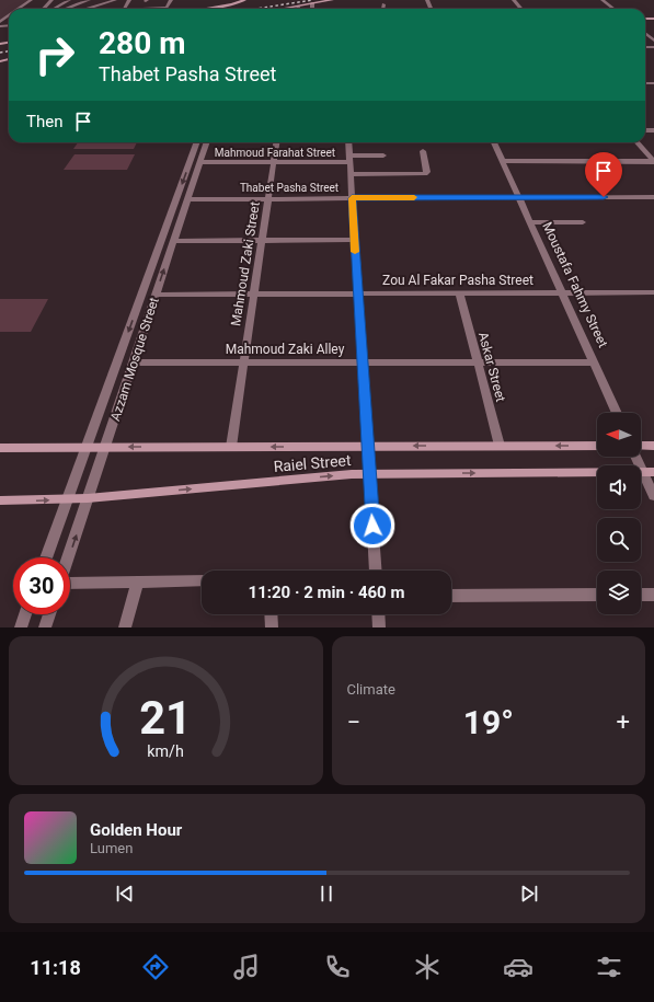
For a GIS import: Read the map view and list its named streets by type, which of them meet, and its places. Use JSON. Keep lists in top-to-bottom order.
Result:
{
  "streets": {
    "street": [
      "Mahmoud Farahat Street",
      "Thabet Pasha Street",
      "Mahmoud Zaki Street",
      "Zou Al Fakar Pasha Street",
      "Moustafa Fahmy Street",
      "Mahmoud Zaki Alley",
      "Azzam Mosque Street",
      "Askar Street",
      "Raiel Street"
    ]
  },
  "crossings": [
    ["Mahmoud Farahat Street", "Mahmoud Zaki Street"],
    ["Mahmoud Farahat Street", "Azzam Mosque Street"],
    ["Thabet Pasha Street", "Mahmoud Zaki Street"],
    ["Thabet Pasha Street", "Moustafa Fahmy Street"],
    ["Thabet Pasha Street", "Azzam Mosque Street"],
    ["Mahmoud Zaki Street", "Zou Al Fakar Pasha Street"],
    ["Mahmoud Zaki Street", "Mahmoud Zaki Alley"],
    ["Mahmoud Zaki Street", "Raiel Street"],
    ["Zou Al Fakar Pasha Street", "Moustafa Fahmy Street"],
    ["Zou Al Fakar Pasha Street", "Azzam Mosque Street"],
    ["Zou Al Fakar Pasha Street", "Askar Street"],
    ["Moustafa Fahmy Street", "Mahmoud Zaki Alley"],
    ["Mahmoud Zaki Alley", "Azzam Mosque Street"],
    ["Mahmoud Zaki Alley", "Askar Street"],
    ["Azzam Mosque Street", "Raiel Street"],
    ["Askar Street", "Raiel Street"]
  ],
  "north": "left",
  "page": {
    "turn": ["280 m", "Thabet Pasha Street"],
    "then": "Then",
    "limit": "30",
    "trip": "11:20 · 2 min · 460 m",
    "tile": "Climate",
    "heat": ["−", "19°", "+"],
    "song": ["Golden Hour", "Lumen"],
    "tabs": "11:18",
    "gauge": ["21", "km/h"]
  }
}
